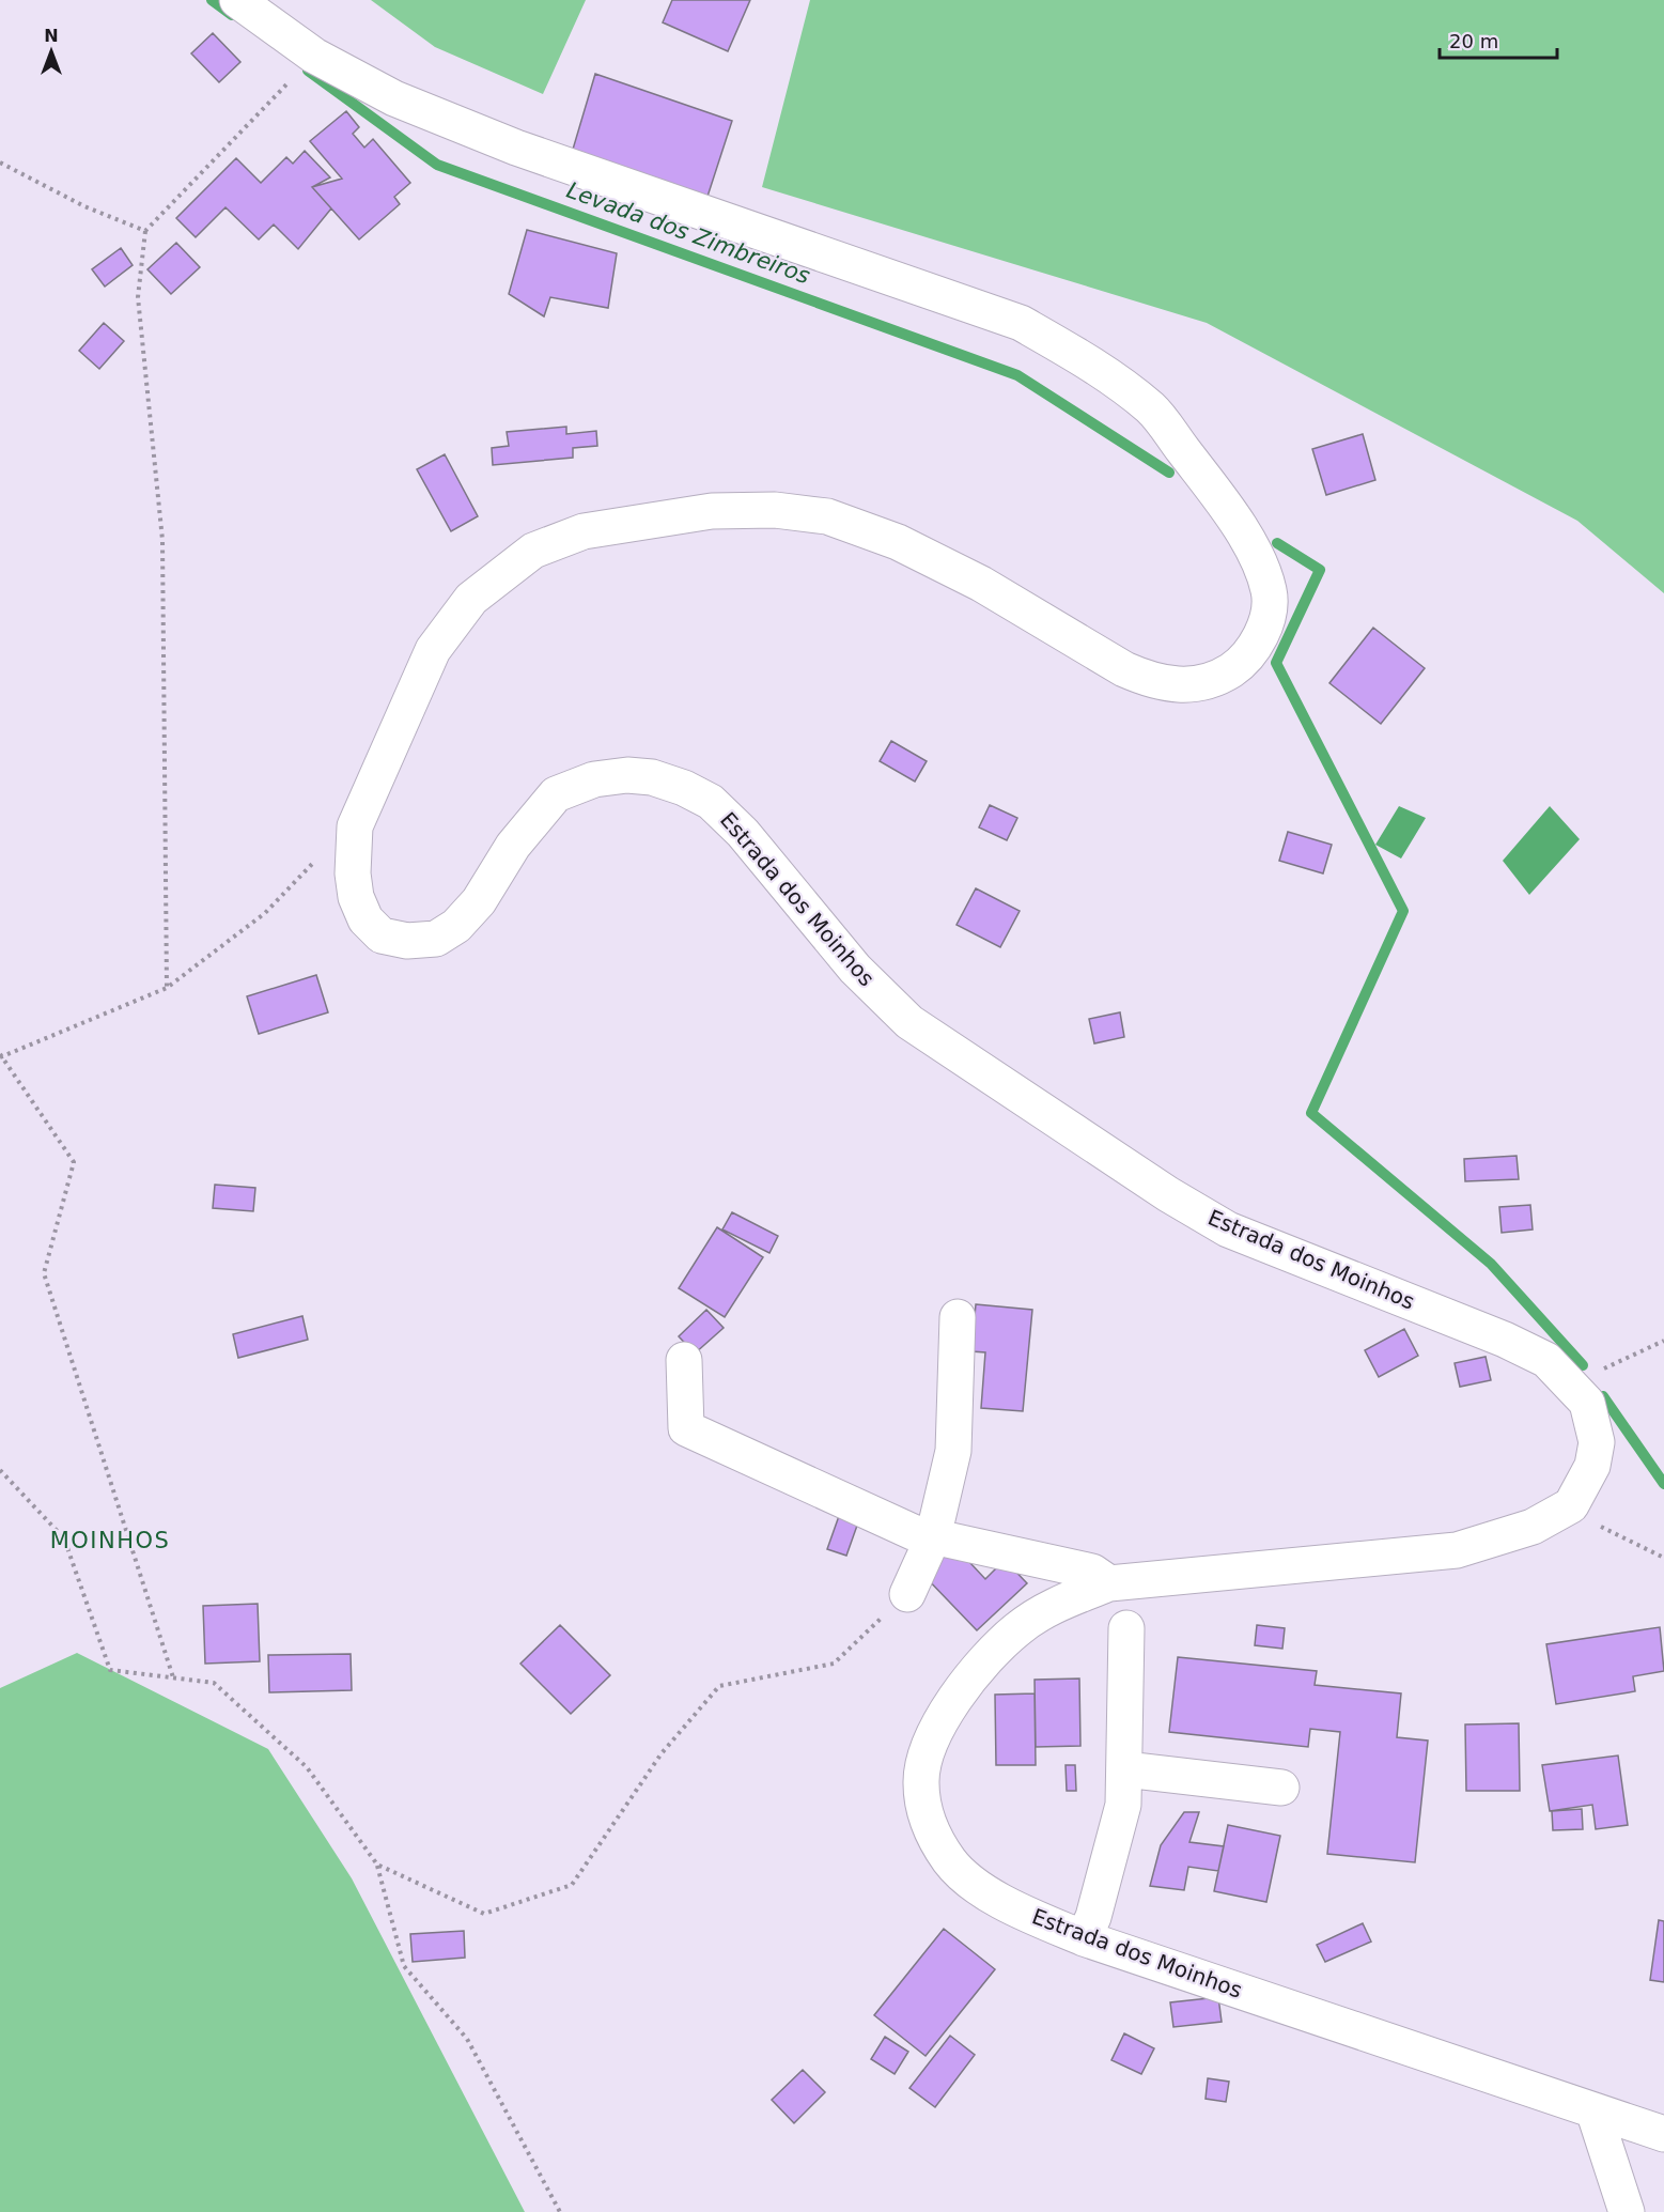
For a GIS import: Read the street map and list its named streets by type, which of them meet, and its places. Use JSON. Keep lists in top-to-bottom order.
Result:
{
  "streets": {
    "street": ["Estrada dos Moinhos"]
  },
  "districts": ["MOINHOS"],
  "water": ["Levada dos Zimbreiros"],
  "scale_bar": "20 m",
  "north": "top"
}
